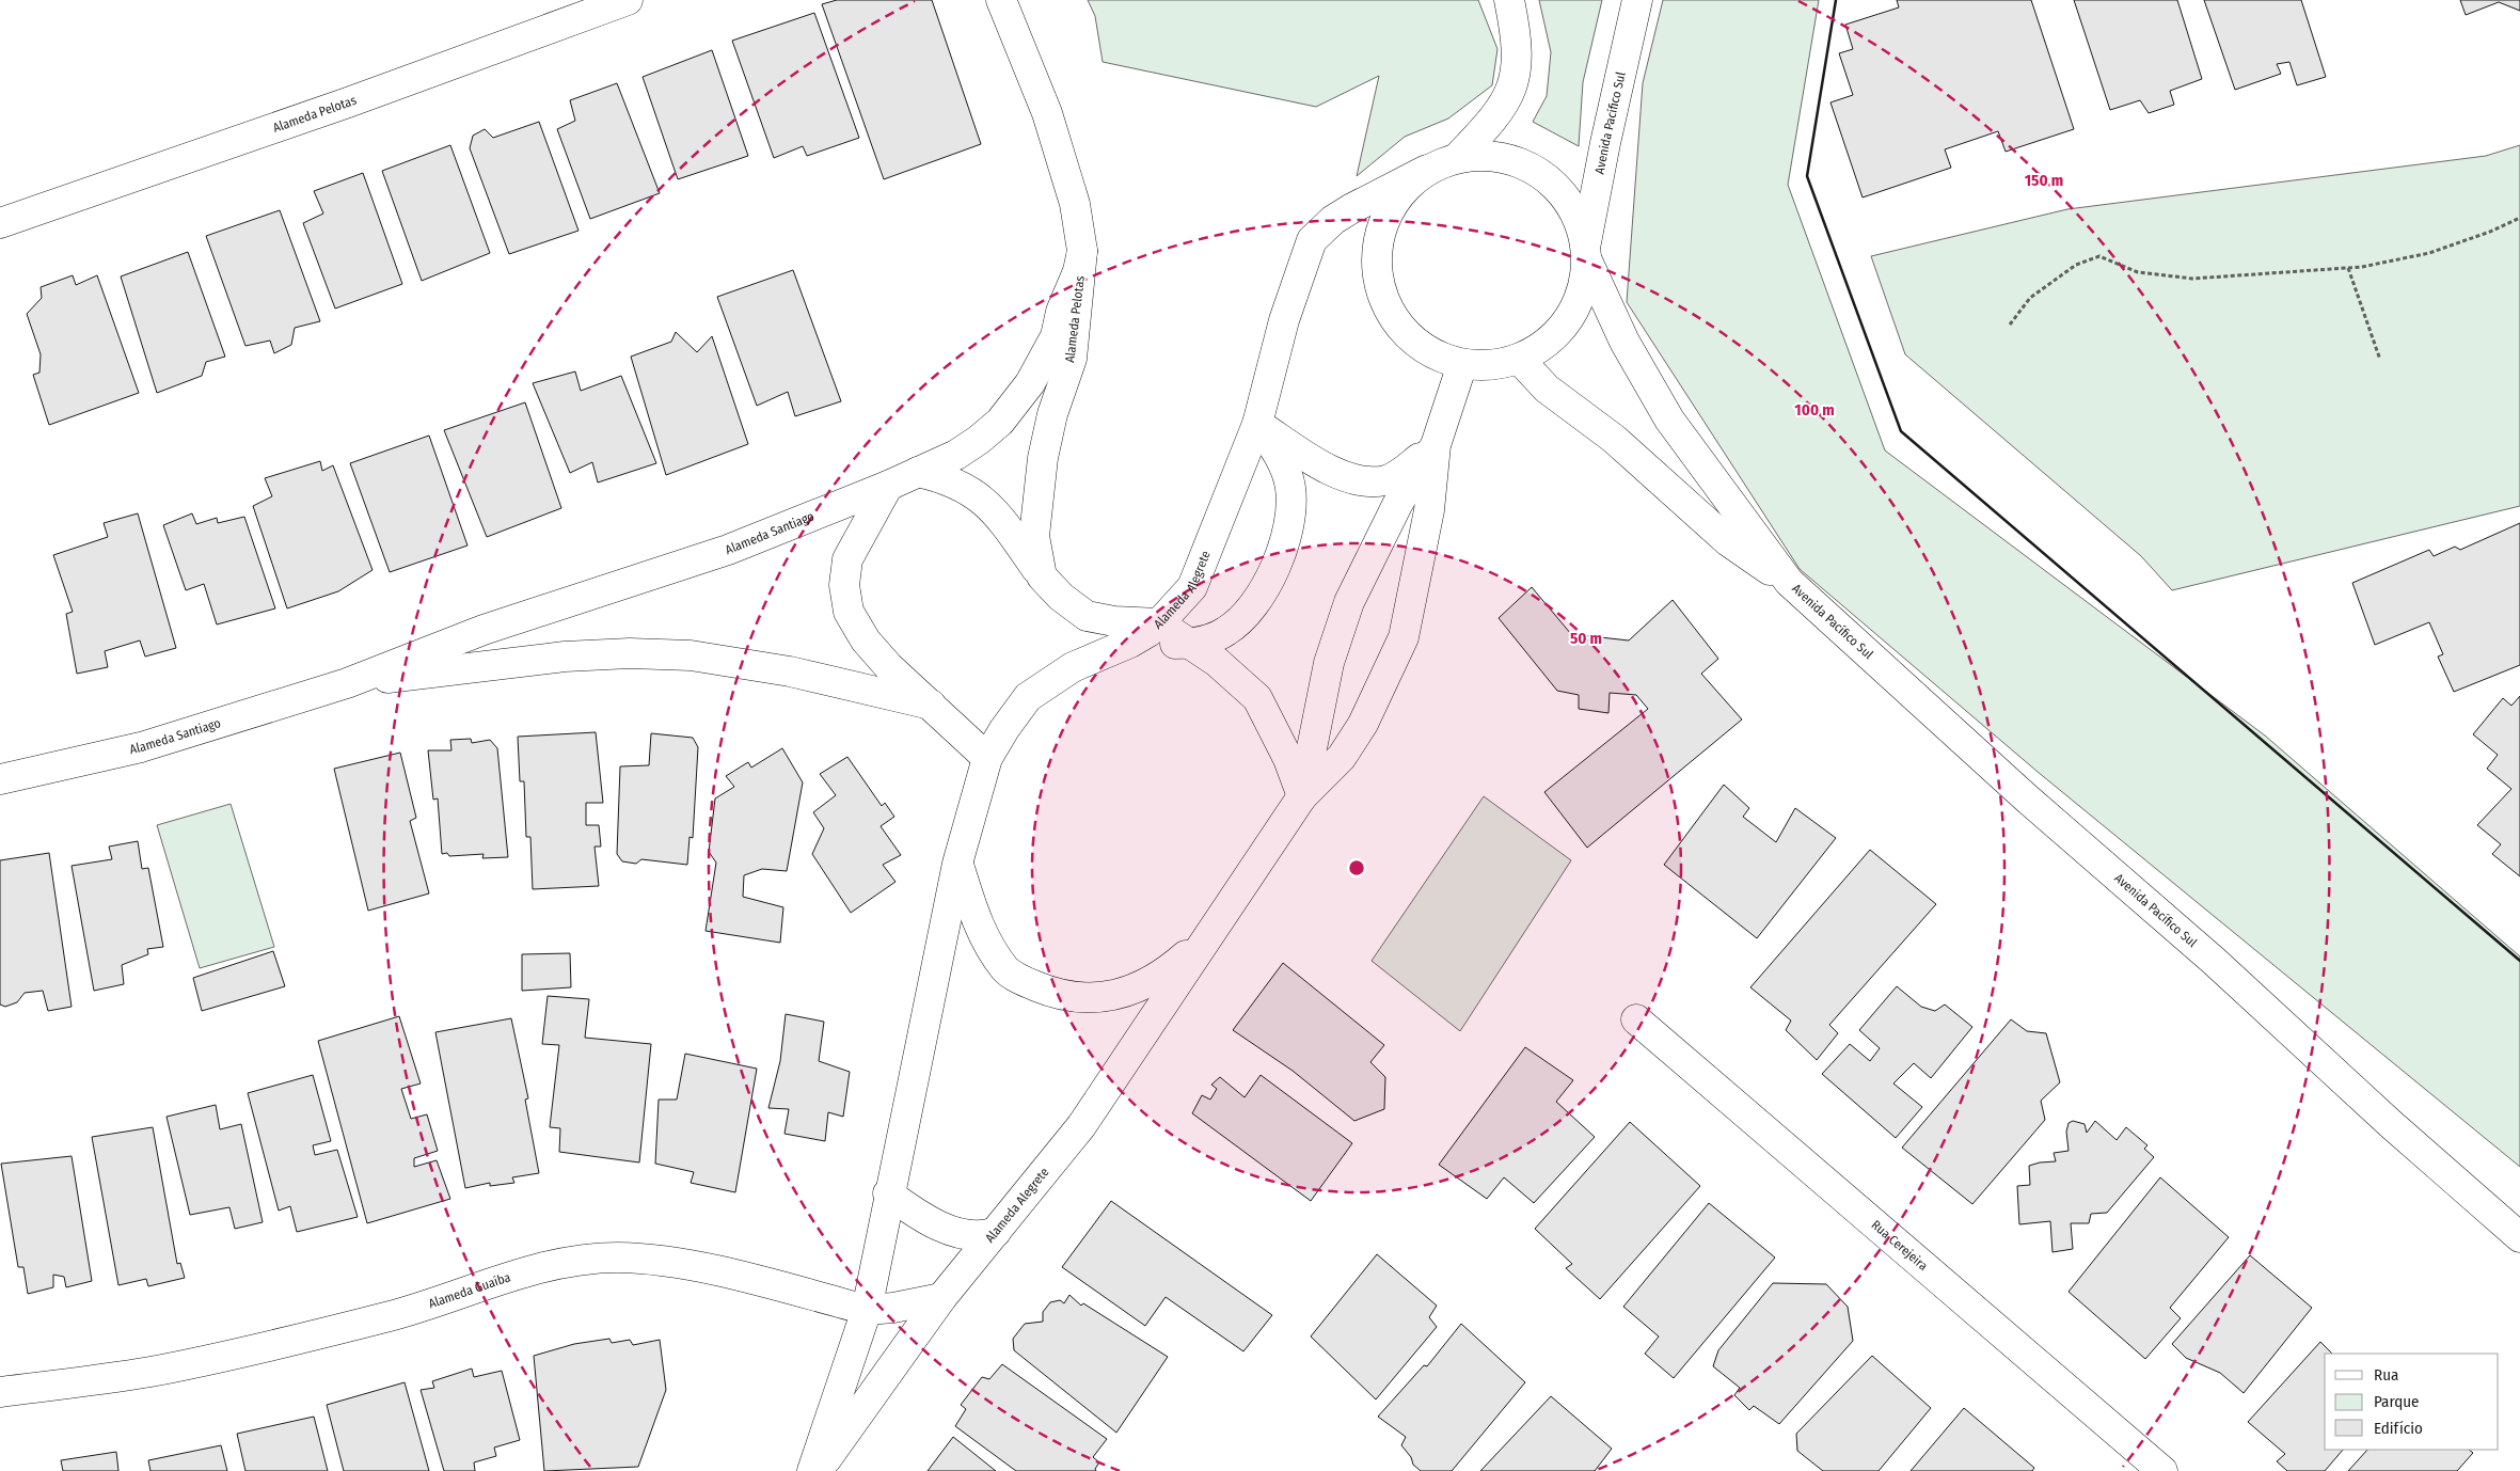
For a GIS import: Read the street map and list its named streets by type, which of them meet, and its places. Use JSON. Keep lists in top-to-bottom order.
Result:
{
  "streets": {
    "street": [
      "Alameda Pelotas",
      "Avenida Pacífico Sul",
      "Alameda Santiago",
      "Alameda Alegrete",
      "Rua Cerejeira",
      "Alameda Guaíba"
    ]
  },
  "crossings": [
    ["Alameda Pelotas", "Alameda Santiago"],
    ["Alameda Alegrete", "Alameda Guaíba"]
  ],
  "legend": ["Rua", "Parque", "Edifício"],
  "rings": ["150 m", "100 m", "50 m"]
}
